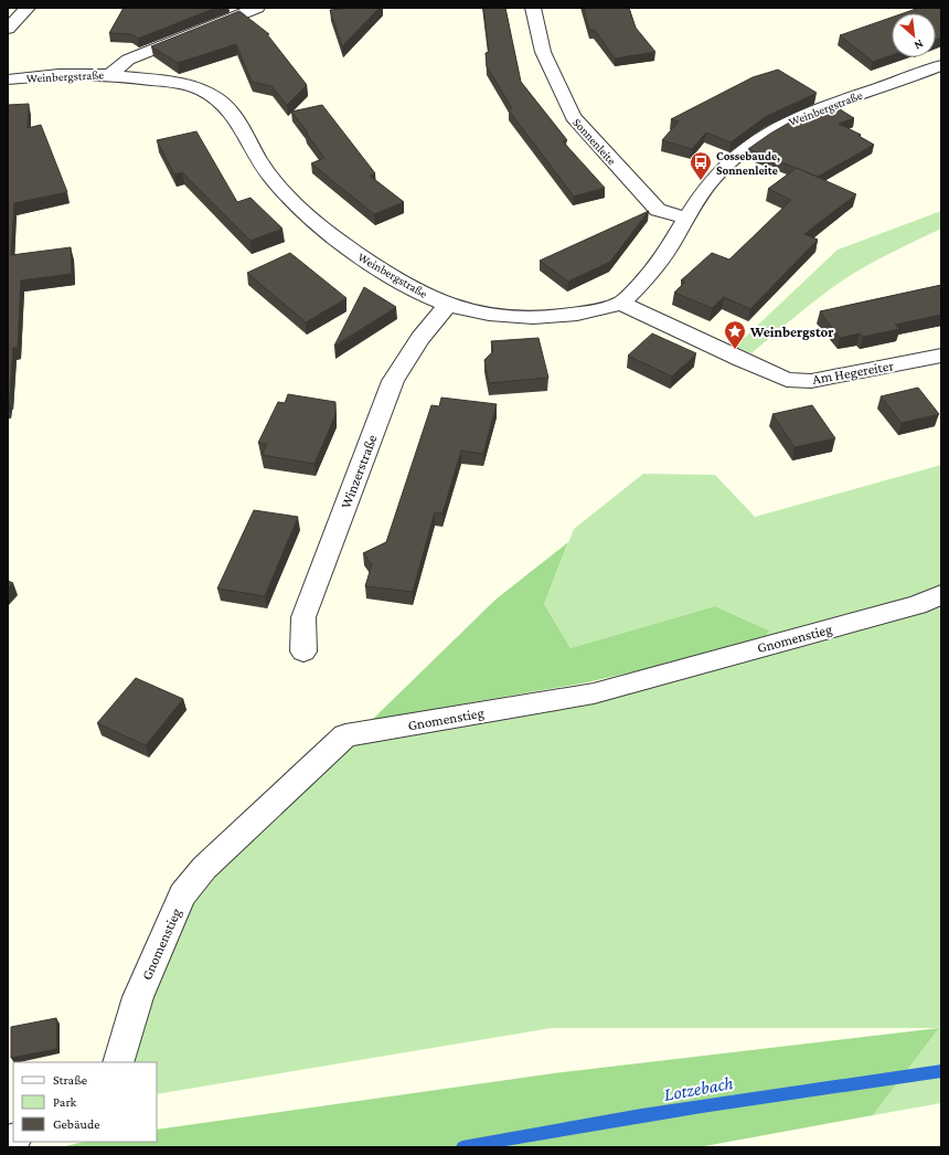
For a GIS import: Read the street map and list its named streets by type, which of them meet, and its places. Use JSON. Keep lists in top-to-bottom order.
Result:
{
  "streets": {
    "street": [
      "Weinbergstraße",
      "Sonnenleite",
      "Am Hegereiter",
      "Winzerstraße",
      "Gnomenstieg"
    ]
  },
  "crossings": [
    ["Weinbergstraße", "Sonnenleite"],
    ["Weinbergstraße", "Am Hegereiter"],
    ["Weinbergstraße", "Winzerstraße"]
  ],
  "water": ["Lotzebach"],
  "places": {
    "bus stop": ["Cossebaude, Sonnenleite"],
    "place": ["Weinbergstor"]
  },
  "legend": ["Straße", "Park", "Gebäude"],
  "north": "bottom right"
}
